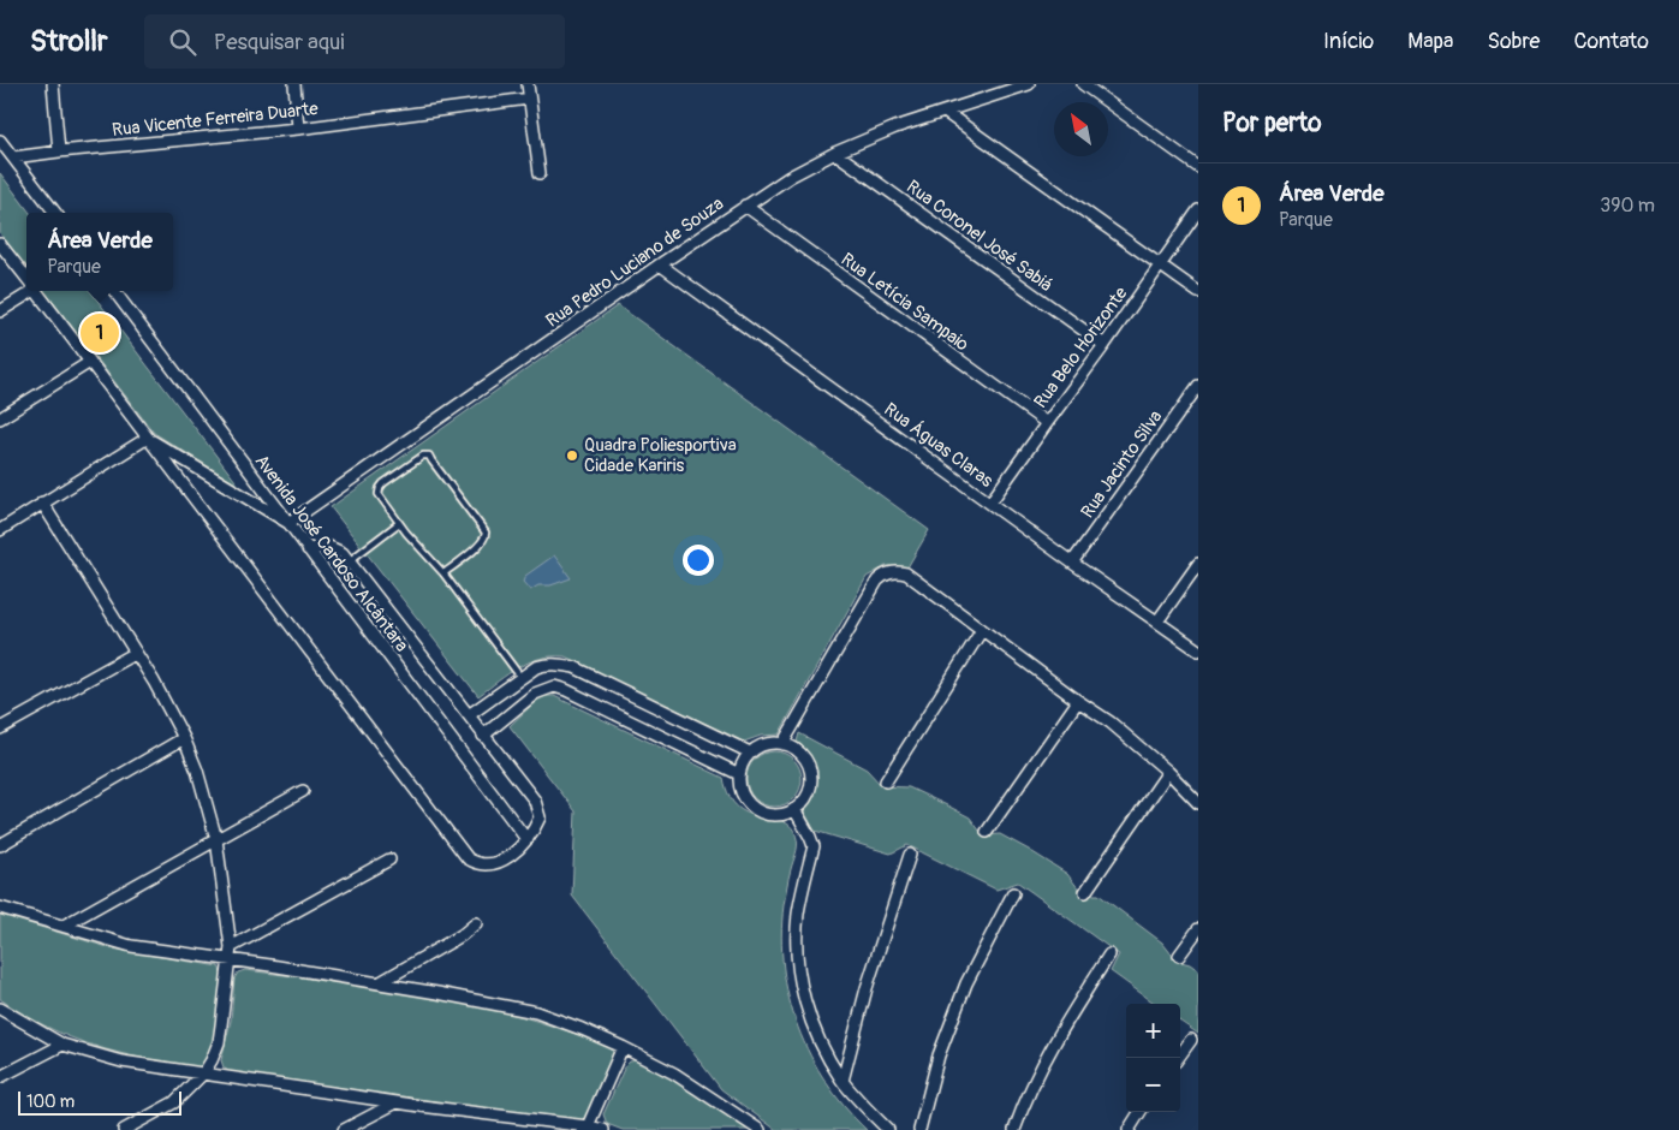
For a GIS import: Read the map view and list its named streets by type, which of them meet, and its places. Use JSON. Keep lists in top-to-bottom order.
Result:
{
  "streets": {
    "street": [
      "Rua Vicente Ferreira Duarte",
      "Rua Coronel José Sabiá",
      "Rua Pedro Luciano de Souza",
      "Rua Letícia Sampaio",
      "Rua Belo Horizonte",
      "Rua Águas Claras",
      "Rua Jacinto Silva",
      "Avenida José Cardoso Alcântara"
    ]
  },
  "crossings": [
    ["Rua Coronel José Sabiá", "Rua Pedro Luciano de Souza"],
    ["Rua Coronel José Sabiá", "Rua Belo Horizonte"],
    ["Rua Pedro Luciano de Souza", "Rua Letícia Sampaio"],
    ["Rua Pedro Luciano de Souza", "Rua Águas Claras"],
    ["Rua Pedro Luciano de Souza", "Avenida José Cardoso Alcântara"],
    ["Rua Letícia Sampaio", "Rua Belo Horizonte"],
    ["Rua Belo Horizonte", "Rua Águas Claras"],
    ["Rua Águas Claras", "Rua Jacinto Silva"]
  ],
  "places": ["Quadra Poliesportiva Cidade Kariris"],
  "scale_bar": "100 m",
  "north": "top left",
  "page": {
    "header": "Strollr",
    "search": "Pesquisar aqui",
    "nav": [
      "Início",
      "Mapa",
      "Sobre",
      "Contato"
    ],
    "heading": "Por perto",
    "list": [
      {
        "mark": "1",
        "name": "Área Verde",
        "note": "Parque",
        "value": "390 m"
      }
    ],
    "popup": ["Área Verde", "Parque"],
    "pins": "1",
    "map_buttons": ["+", "−"],
    "scale": "100 m"
  }
}
